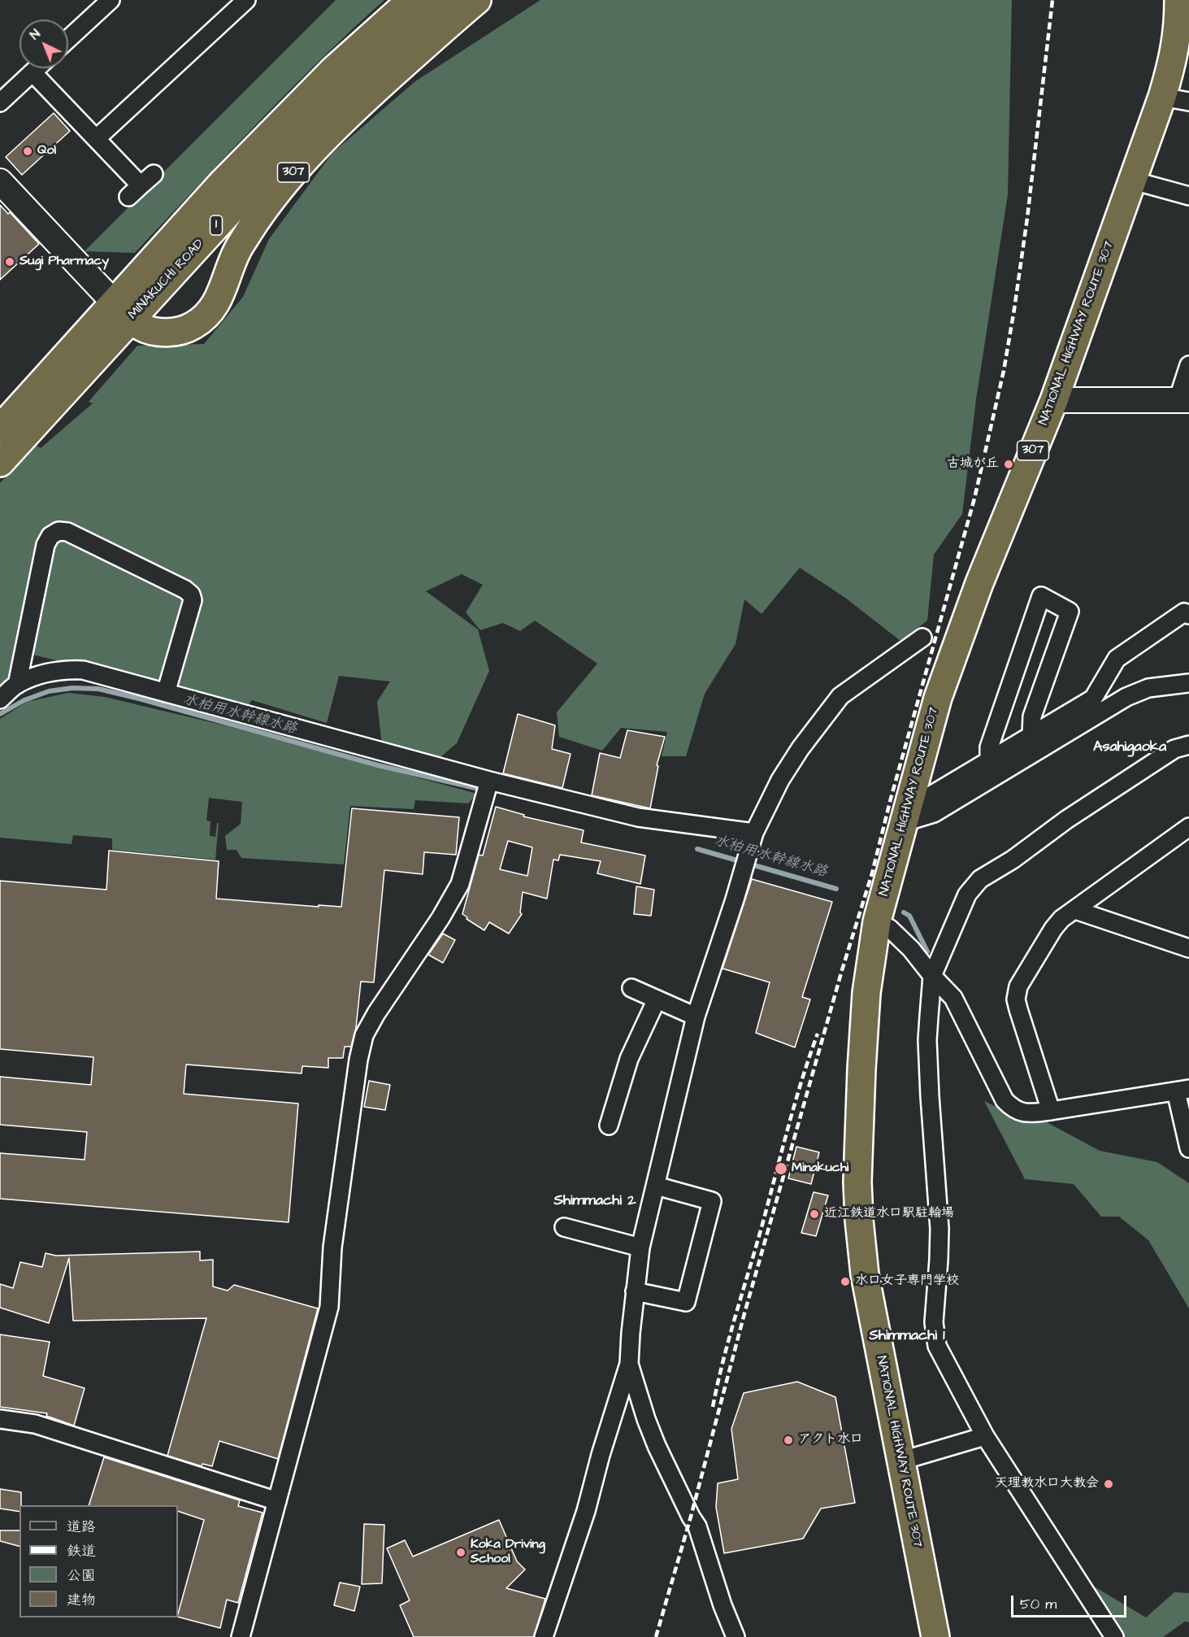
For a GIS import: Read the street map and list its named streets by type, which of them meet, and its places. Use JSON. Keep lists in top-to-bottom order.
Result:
{
  "streets": {
    "highway": [
      "307",
      "1",
      "MINAKUCHI ROAD",
      "NATIONAL HIGHWAY ROUTE 307"
    ]
  },
  "crossings": [
    ["307", "MINAKUCHI ROAD"]
  ],
  "districts": ["Asahigaoka", "Shimmachi 2", "Shimmachi 1"],
  "water": ["水柏用水幹線水路"],
  "places": [
    "Qol",
    "Sugi Pharmacy",
    "古城が丘",
    "Minakuchi",
    "近江鉄道水口駅駐輪場",
    "水口女子専門学校",
    "アクト水口",
    "天理教水口大教会",
    "Koka Driving School"
  ],
  "legend": [
    "道路",
    "鉄道",
    "公園",
    "建物"
  ],
  "scale_bar": "50 m",
  "north": "top left"
}
